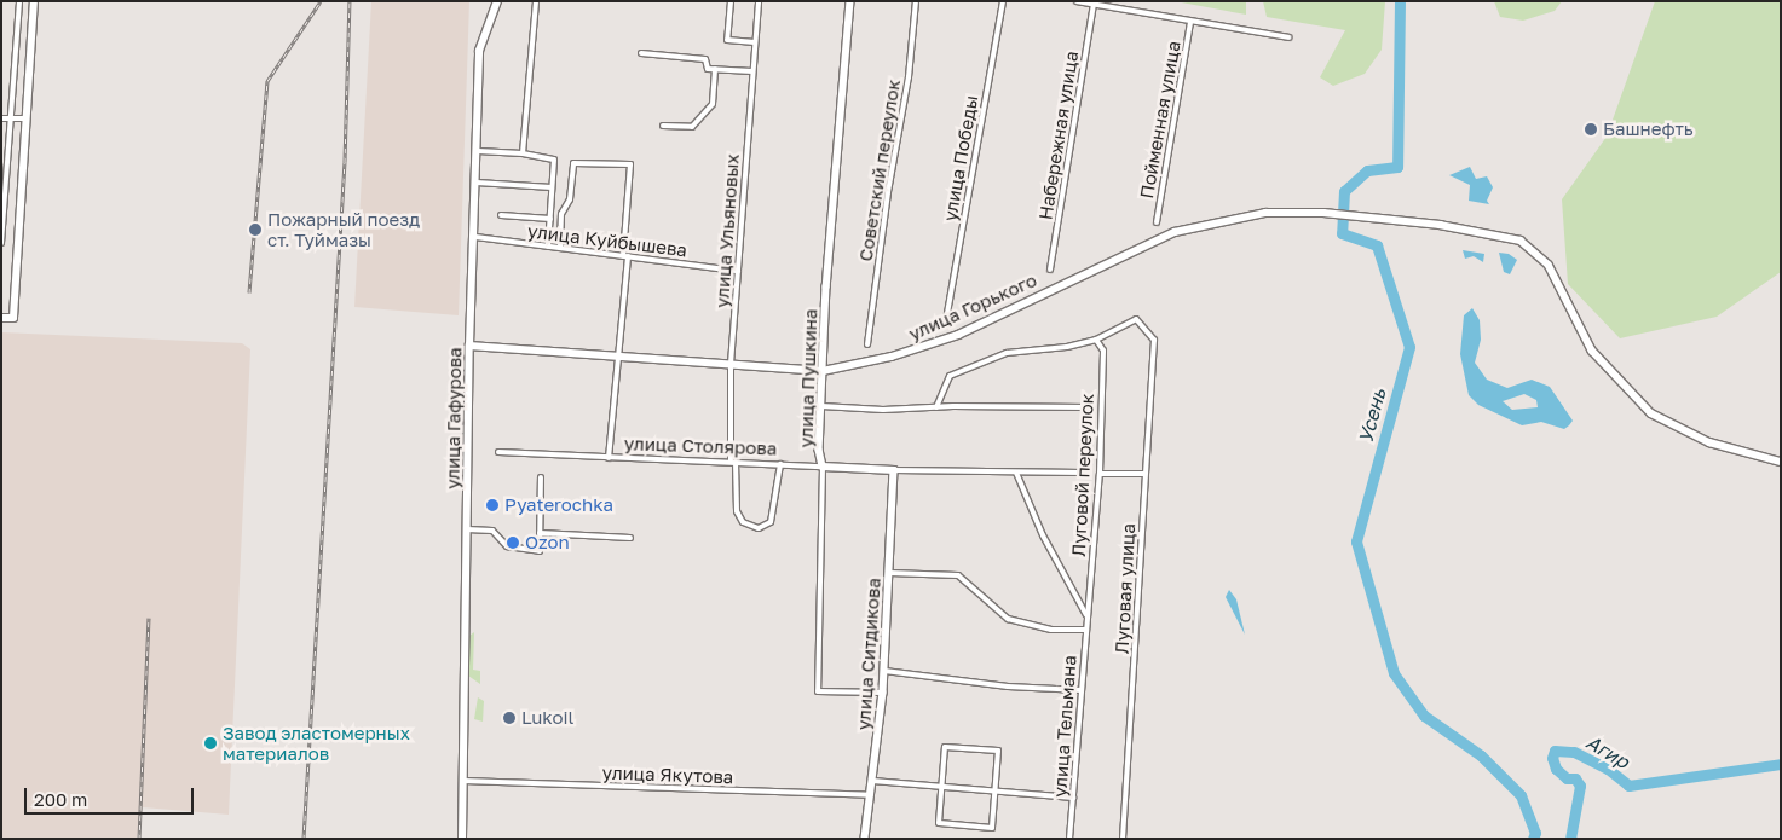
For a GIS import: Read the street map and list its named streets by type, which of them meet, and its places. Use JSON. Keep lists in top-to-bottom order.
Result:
{
  "streets": {
    "main road": [
      "улица Горького",
      "улица Пушкина",
      "улица Гафурова",
      "улица Столярова",
      "улица Ситдикова"
    ],
    "street": [
      "Пойменная улица",
      "Набережная улица",
      "улица Победы",
      "Советский переулок",
      "улица Ульяновых",
      "улица Куйбышева",
      "Луговой переулок",
      "Луговая улица",
      "улица Тельмана",
      "улица Якутова"
    ]
  },
  "crossings": [
    ["улица Ульяновых", "улица Куйбышева"],
    ["улица Ульяновых", "улица Горького"],
    ["улица Ульяновых", "улица Столярова"],
    ["улица Куйбышева", "улица Гафурова"],
    ["улица Горького", "улица Пушкина"],
    ["улица Горького", "улица Гафурова"],
    ["улица Пушкина", "улица Столярова"],
    ["улица Пушкина", "улица Ситдикова"],
    ["улица Гафурова", "улица Якутова"],
    ["улица Столярова", "улица Ситдикова"],
    ["Луговой переулок", "Луговая улица"],
    ["Луговой переулок", "улица Тельмана"],
    ["улица Ситдикова", "улица Якутова"]
  ],
  "water": ["Усень", "Агир"],
  "places": [
    "Башнефть",
    "Пожарный поезд ст. Туймазы",
    "Pyaterochka",
    "Ozon",
    "Lukoil",
    "Завод эластомерных материалов"
  ],
  "scale_bar": "200 m"
}
